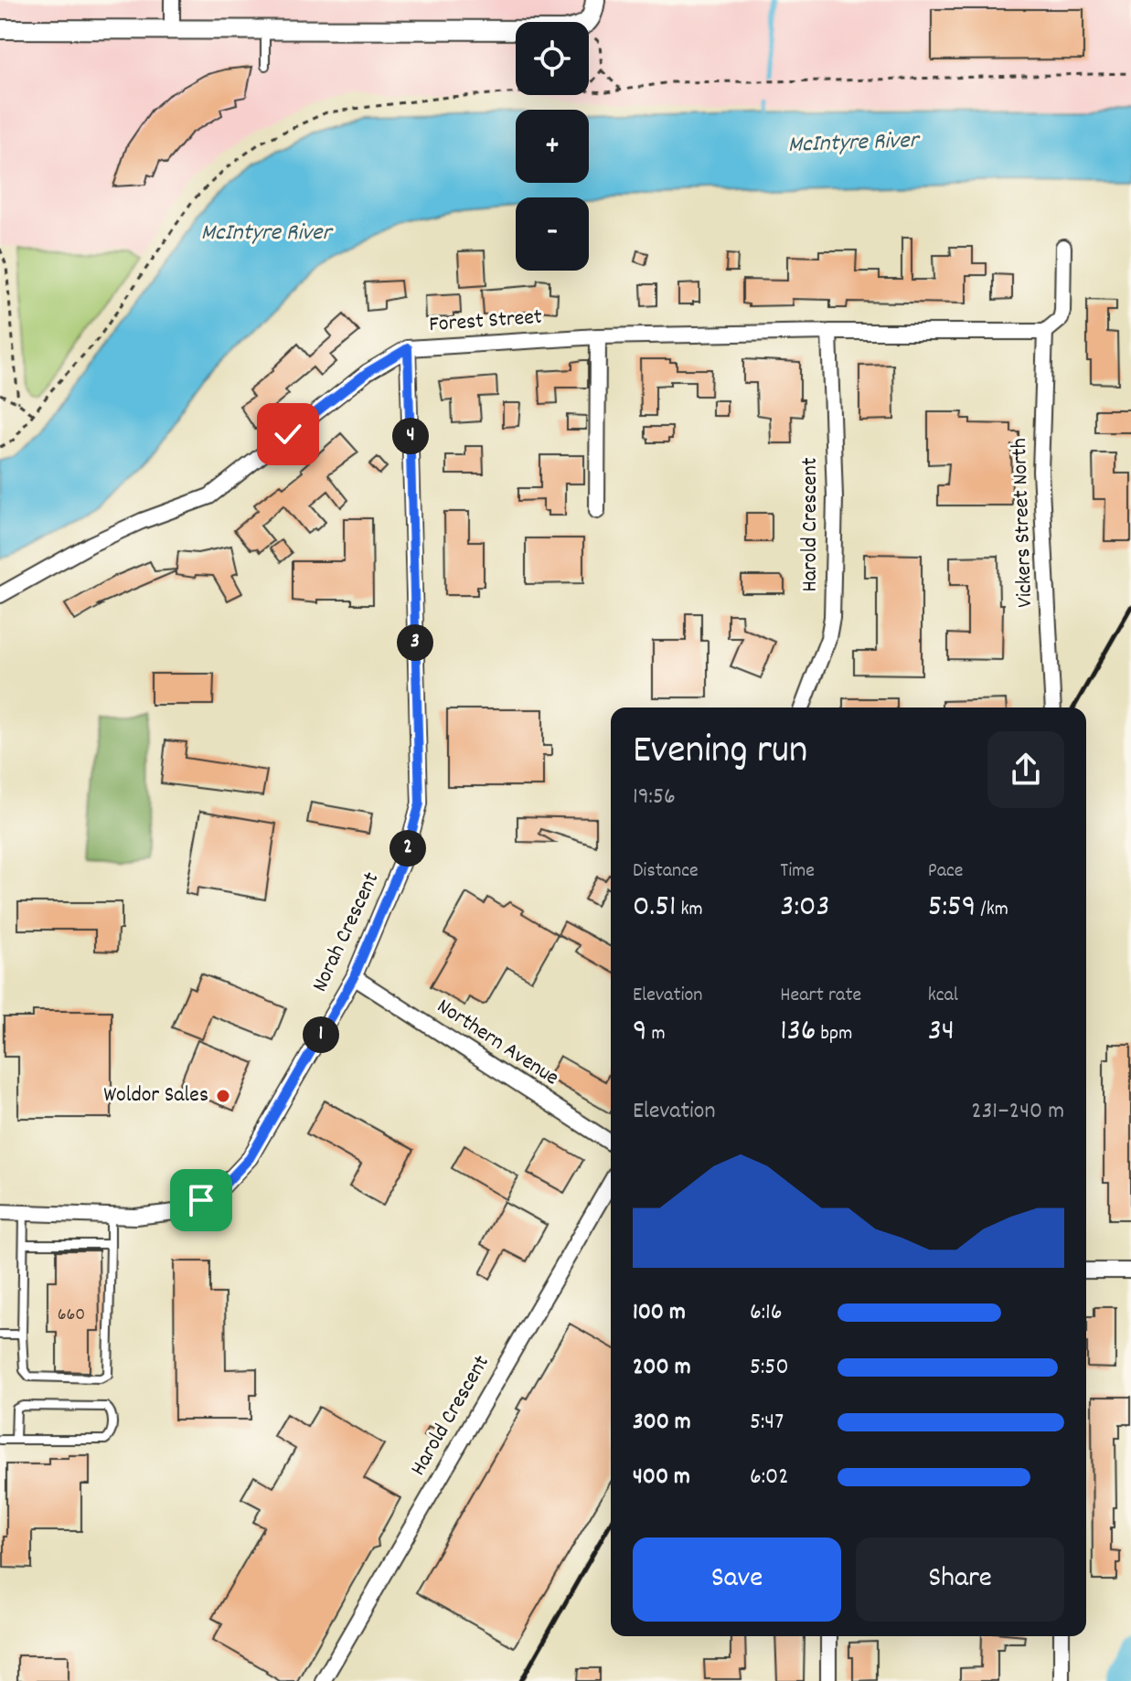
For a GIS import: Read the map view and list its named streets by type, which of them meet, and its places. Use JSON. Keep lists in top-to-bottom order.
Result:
{
  "streets": {
    "street": [
      "Forest Street",
      "Vickers Street North",
      "Harold Crescent",
      "Norah Crescent",
      "Northern Avenue"
    ]
  },
  "crossings": [
    ["Forest Street", "Vickers Street North"],
    ["Forest Street", "Harold Crescent"],
    ["Forest Street", "Norah Crescent"],
    ["Norah Crescent", "Northern Avenue"]
  ],
  "water": ["McIntyre River"],
  "places": ["Woldor Sales"],
  "house_numbers": ["660"],
  "page": {
    "map_buttons": ["+", "−"],
    "pins": [
      "4",
      "3",
      "2",
      "1"
    ],
    "heading": ["Evening run", "19:56"],
    "stats": [
      ["Distance", "0.51 km"],
      ["Time", "3:03"],
      ["Pace", "5:59 /km"],
      ["Elevation", "9 m"],
      ["Heart rate", "136 bpm"],
      ["kcal", "34"]
    ],
    "chart": ["Elevation", "231–240 m"],
    "list": [
      {
        "name": "100 m",
        "note": "6:16"
      },
      {
        "name": "200 m",
        "note": "5:50"
      },
      {
        "name": "300 m",
        "note": "5:47"
      },
      {
        "name": "400 m",
        "note": "6:02"
      }
    ],
    "buttons": ["Save", "Share"]
  }
}
